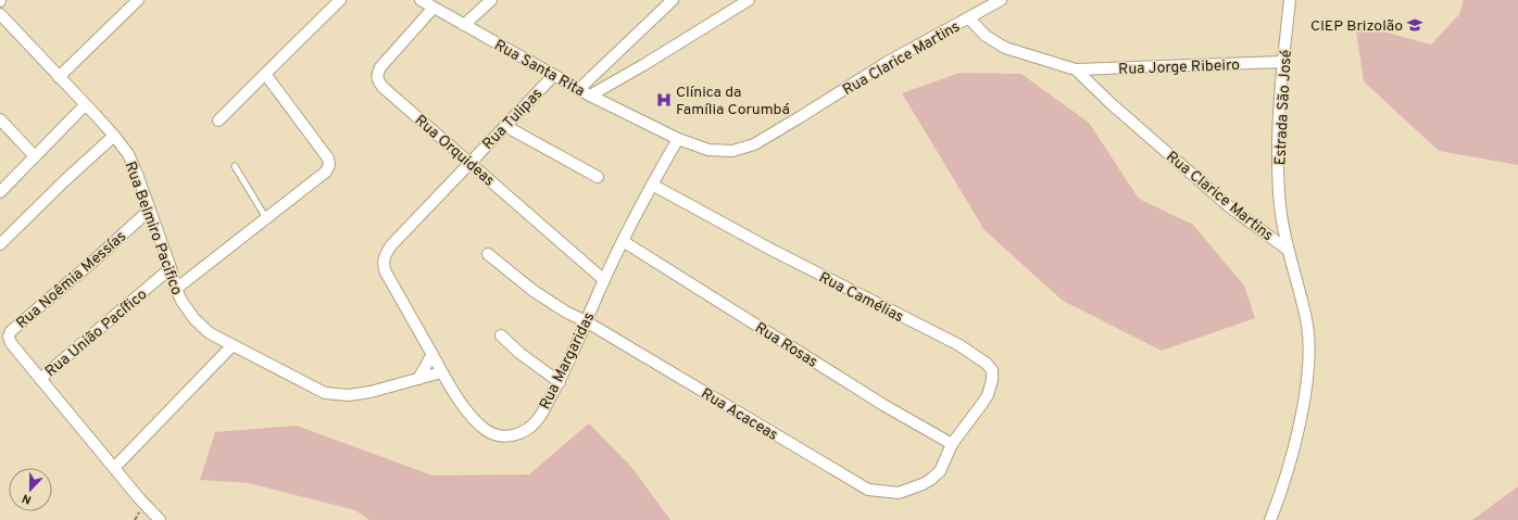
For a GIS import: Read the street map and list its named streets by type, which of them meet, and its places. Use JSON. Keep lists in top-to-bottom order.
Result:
{
  "streets": {
    "street": [
      "Rua Clarice Martins",
      "Rua Jorge Ribeiro",
      "Rua Santa Rita",
      "Estrada São José",
      "Rua Tulipas",
      "Rua Orquideas",
      "Rua Belmiro Pacifico",
      "Rua Noêmia Messías",
      "Rua Camélias",
      "Rua União Pacífico",
      "Rua Rosas",
      "Rua Margaridas",
      "Rua Acaceas"
    ]
  },
  "crossings": [
    ["Rua Clarice Martins", "Rua Jorge Ribeiro"],
    ["Rua Clarice Martins", "Rua Santa Rita"],
    ["Rua Clarice Martins", "Estrada São José"],
    ["Rua Clarice Martins", "Rua Margaridas"],
    ["Rua Jorge Ribeiro", "Estrada São José"],
    ["Rua Santa Rita", "Rua Tulipas"],
    ["Rua Santa Rita", "Rua Orquideas"],
    ["Rua Tulipas", "Rua Orquideas"],
    ["Rua Tulipas", "Rua Margaridas"],
    ["Rua Orquideas", "Rua Margaridas"],
    ["Rua Belmiro Pacifico", "Rua Noêmia Messías"],
    ["Rua Belmiro Pacifico", "Rua União Pacífico"],
    ["Rua Belmiro Pacifico", "Rua Margaridas"],
    ["Rua Noêmia Messías", "Rua União Pacífico"],
    ["Rua Camélias", "Rua Rosas"],
    ["Rua Camélias", "Rua Margaridas"],
    ["Rua Camélias", "Rua Acaceas"],
    ["Rua Rosas", "Rua Margaridas"],
    ["Rua Margaridas", "Rua Acaceas"]
  ],
  "places": {
    "school or university": ["CIEP Brizolão"],
    "hospital": ["Clínica da Família Corumbá"]
  },
  "north": "bottom"
}
